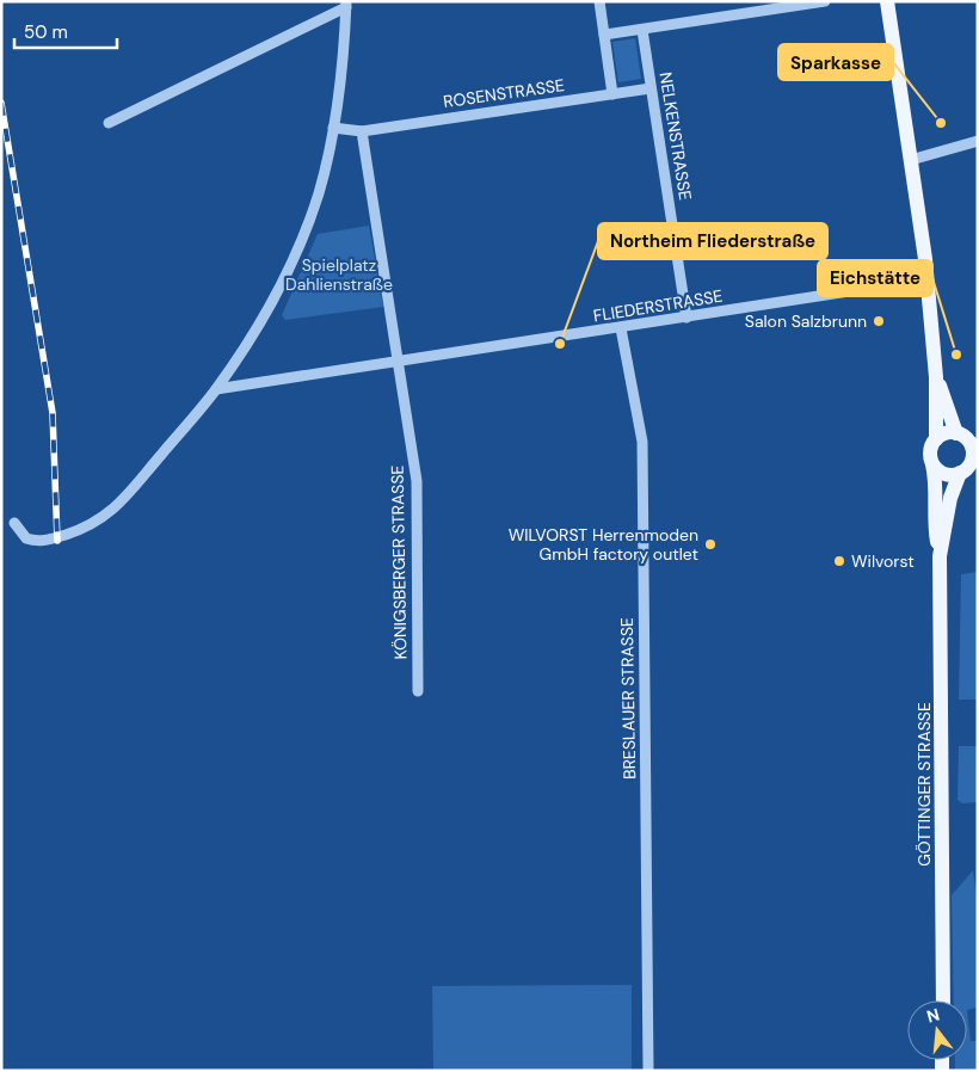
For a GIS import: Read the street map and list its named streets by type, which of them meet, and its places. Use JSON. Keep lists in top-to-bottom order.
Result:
{
  "streets": {
    "main road": ["GÖTTINGER STRASSE"],
    "street": [
      "ROSENSTRASSE",
      "NELKENSTRASSE",
      "FLIEDERSTRASSE",
      "KÖNIGSBERGER STRASSE",
      "BRESLAUER STRASSE"
    ]
  },
  "crossings": [
    ["ROSENSTRASSE", "NELKENSTRASSE"],
    ["ROSENSTRASSE", "KÖNIGSBERGER STRASSE"],
    ["NELKENSTRASSE", "FLIEDERSTRASSE"],
    ["FLIEDERSTRASSE", "KÖNIGSBERGER STRASSE"],
    ["FLIEDERSTRASSE", "BRESLAUER STRASSE"],
    ["FLIEDERSTRASSE", "GÖTTINGER STRASSE"]
  ],
  "parks": ["Spielplatz Dahlienstraße"],
  "places": [
    "Sparkasse",
    "Salon Salzbrunn",
    "Northeim Fliederstraße",
    "Eichstätte",
    "WILVORST Herrenmoden GmbH factory outlet",
    "Wilvorst"
  ],
  "scale_bar": "50 m",
  "north": "top"
}
